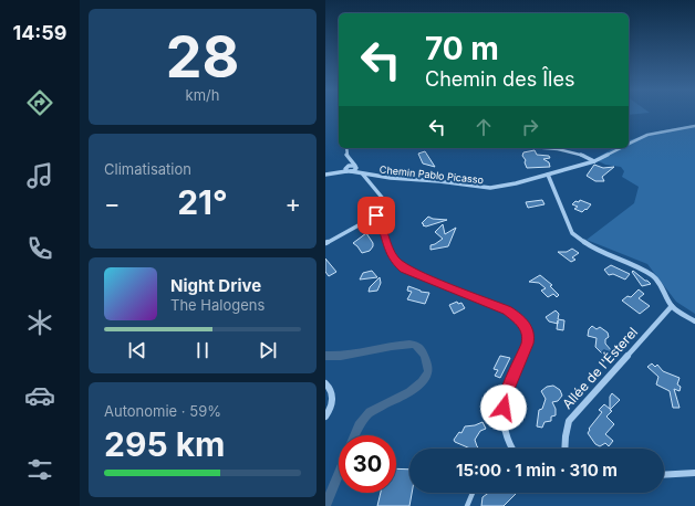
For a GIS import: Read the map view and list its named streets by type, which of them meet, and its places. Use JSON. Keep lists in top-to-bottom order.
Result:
{
  "streets": {
    "street": ["Chemin Pablo Picasso", "Allée de l'Ésterel"]
  },
  "page": {
    "tabs": "14:59",
    "tile": [
      ["28", "km/h"],
      "Climatisation",
      ["Autonomie · 59%", "295 km"]
    ],
    "turn": ["70 m", "Chemin des Îles"],
    "heat": ["−", "21°", "+"],
    "song": ["Night Drive", "The Halogens"],
    "limit": "30",
    "trip": "15:00 · 1 min · 310 m"
  }
}
